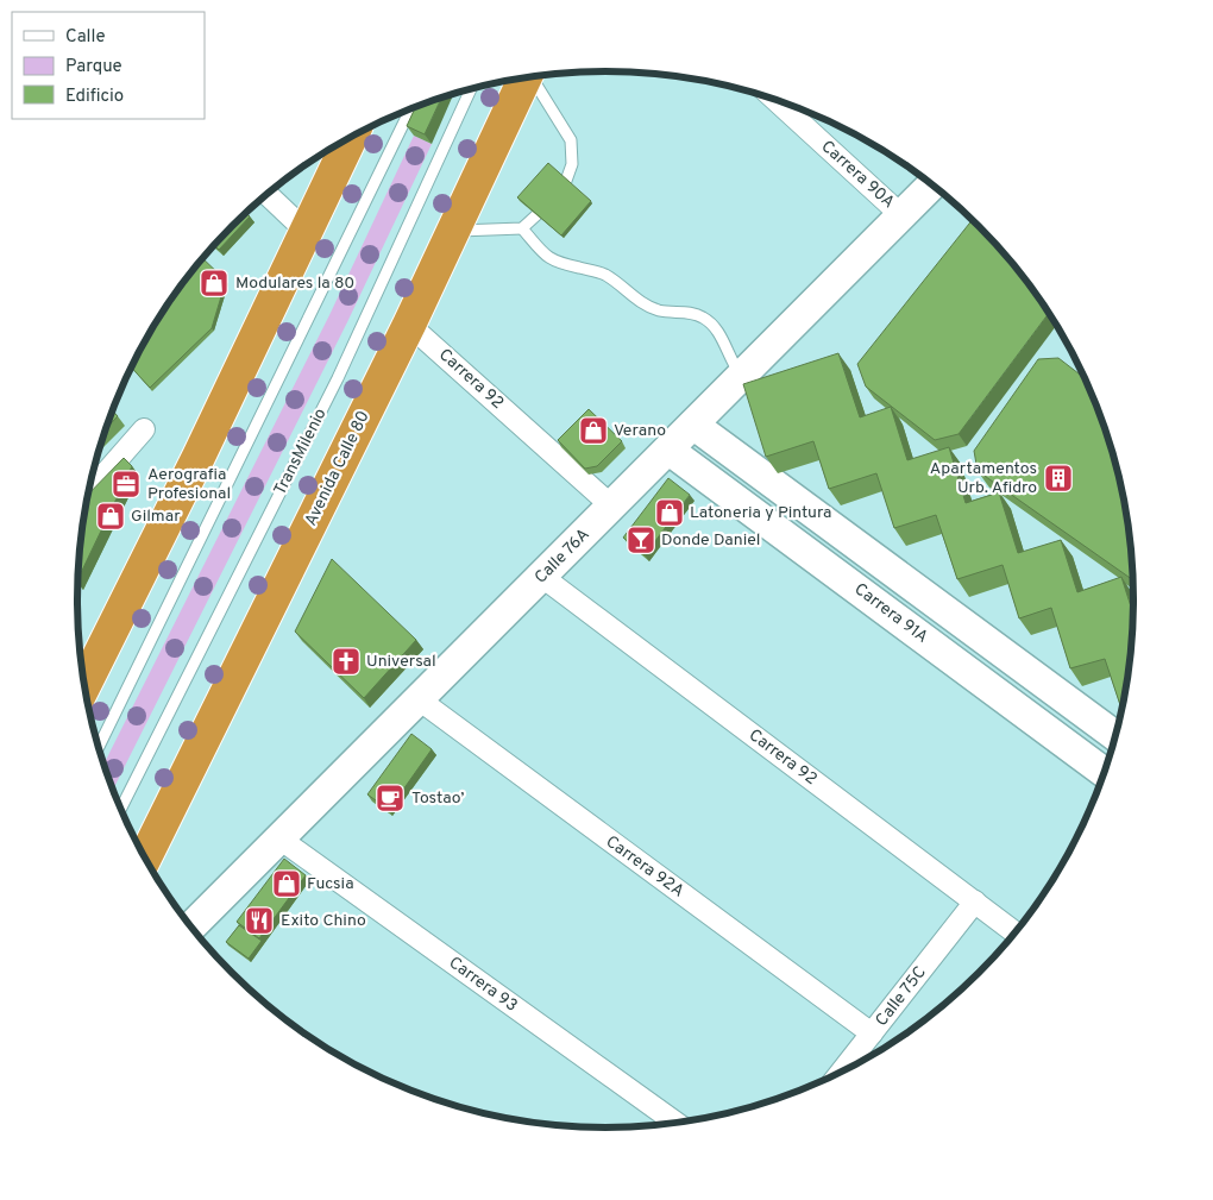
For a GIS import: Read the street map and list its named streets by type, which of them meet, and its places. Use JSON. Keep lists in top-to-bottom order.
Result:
{
  "streets": {
    "highway": ["Avenida Calle 80"],
    "street": [
      "Carrera 90A",
      "Carrera 92",
      "Calle 76A",
      "Carrera 91A",
      "Carrera 92A",
      "Carrera 93",
      "Calle 75C"
    ],
    "lane": ["TransMilenio"]
  },
  "crossings": [
    ["Carrera 90A", "Calle 76A"],
    ["Carrera 92", "Avenida Calle 80"],
    ["Carrera 92", "Calle 76A"],
    ["Carrera 92", "Calle 75C"],
    ["Calle 76A", "Carrera 91A"],
    ["Calle 76A", "Carrera 92A"],
    ["Calle 76A", "Carrera 93"],
    ["Carrera 92A", "Calle 75C"]
  ],
  "places": {
    "shop": [
      "Modulares la 80",
      "Verano",
      "Latoneria y Pintura",
      "Gilmar",
      "Fucsia"
    ],
    "building": ["Apartamentos Urb. Afidro"],
    "office": ["Aerografia Profesional"],
    "bar": ["Donde Daniel"],
    "church": ["Universal"],
    "cafe": ["Tostao’"],
    "restaurant": ["Exito Chino"]
  },
  "legend": ["Calle", "Parque", "Edificio"]
}
